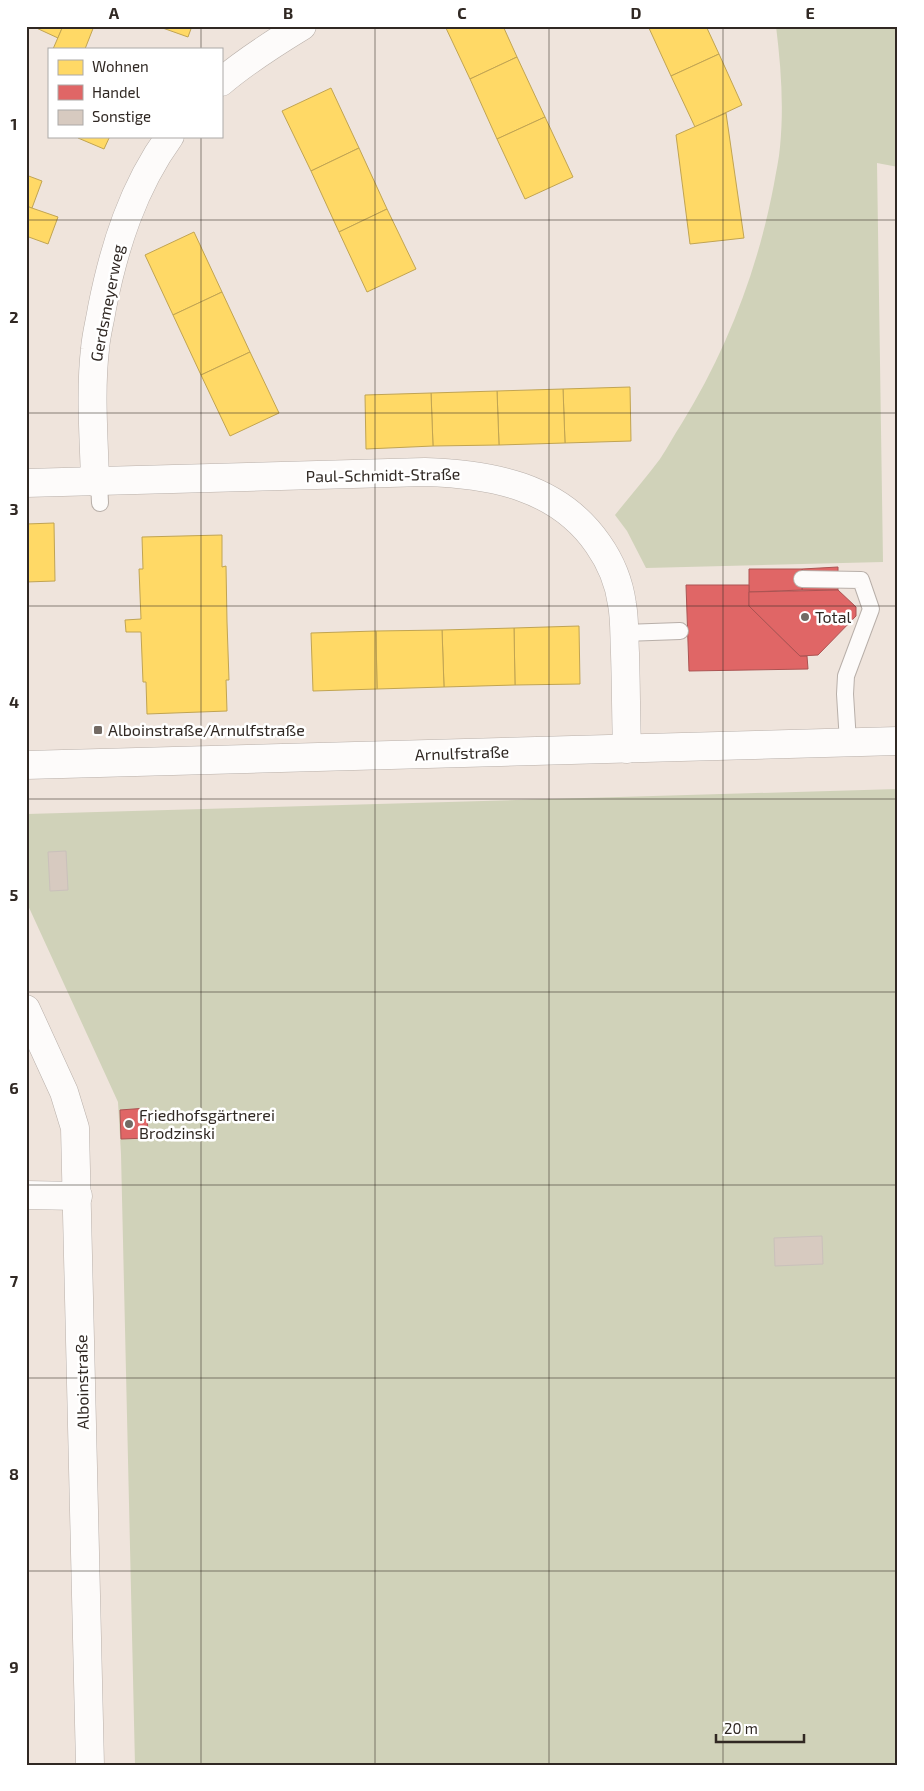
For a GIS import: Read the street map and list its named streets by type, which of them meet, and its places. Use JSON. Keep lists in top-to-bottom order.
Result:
{
  "streets": {
    "street": [
      "Gerdsmeyerweg",
      "Paul-Schmidt-Straße",
      "Arnulfstraße",
      "Alboinstraße"
    ]
  },
  "crossings": [
    ["Gerdsmeyerweg", "Paul-Schmidt-Straße"],
    ["Paul-Schmidt-Straße", "Arnulfstraße"]
  ],
  "places": {
    "other": ["Total", "Friedhofsgärtnerei Brodzinski"],
    "transit": ["Alboinstraße/Arnulfstraße"]
  },
  "legend": ["Wohnen", "Handel", "Sonstige"],
  "scale_bar": "20 m",
  "grid": {
    "columns": [
      "A",
      "B",
      "C",
      "D",
      "E"
    ],
    "rows": [
      "1",
      "2",
      "3",
      "4",
      "5",
      "6",
      "7",
      "8",
      "9"
    ]
  }
}
